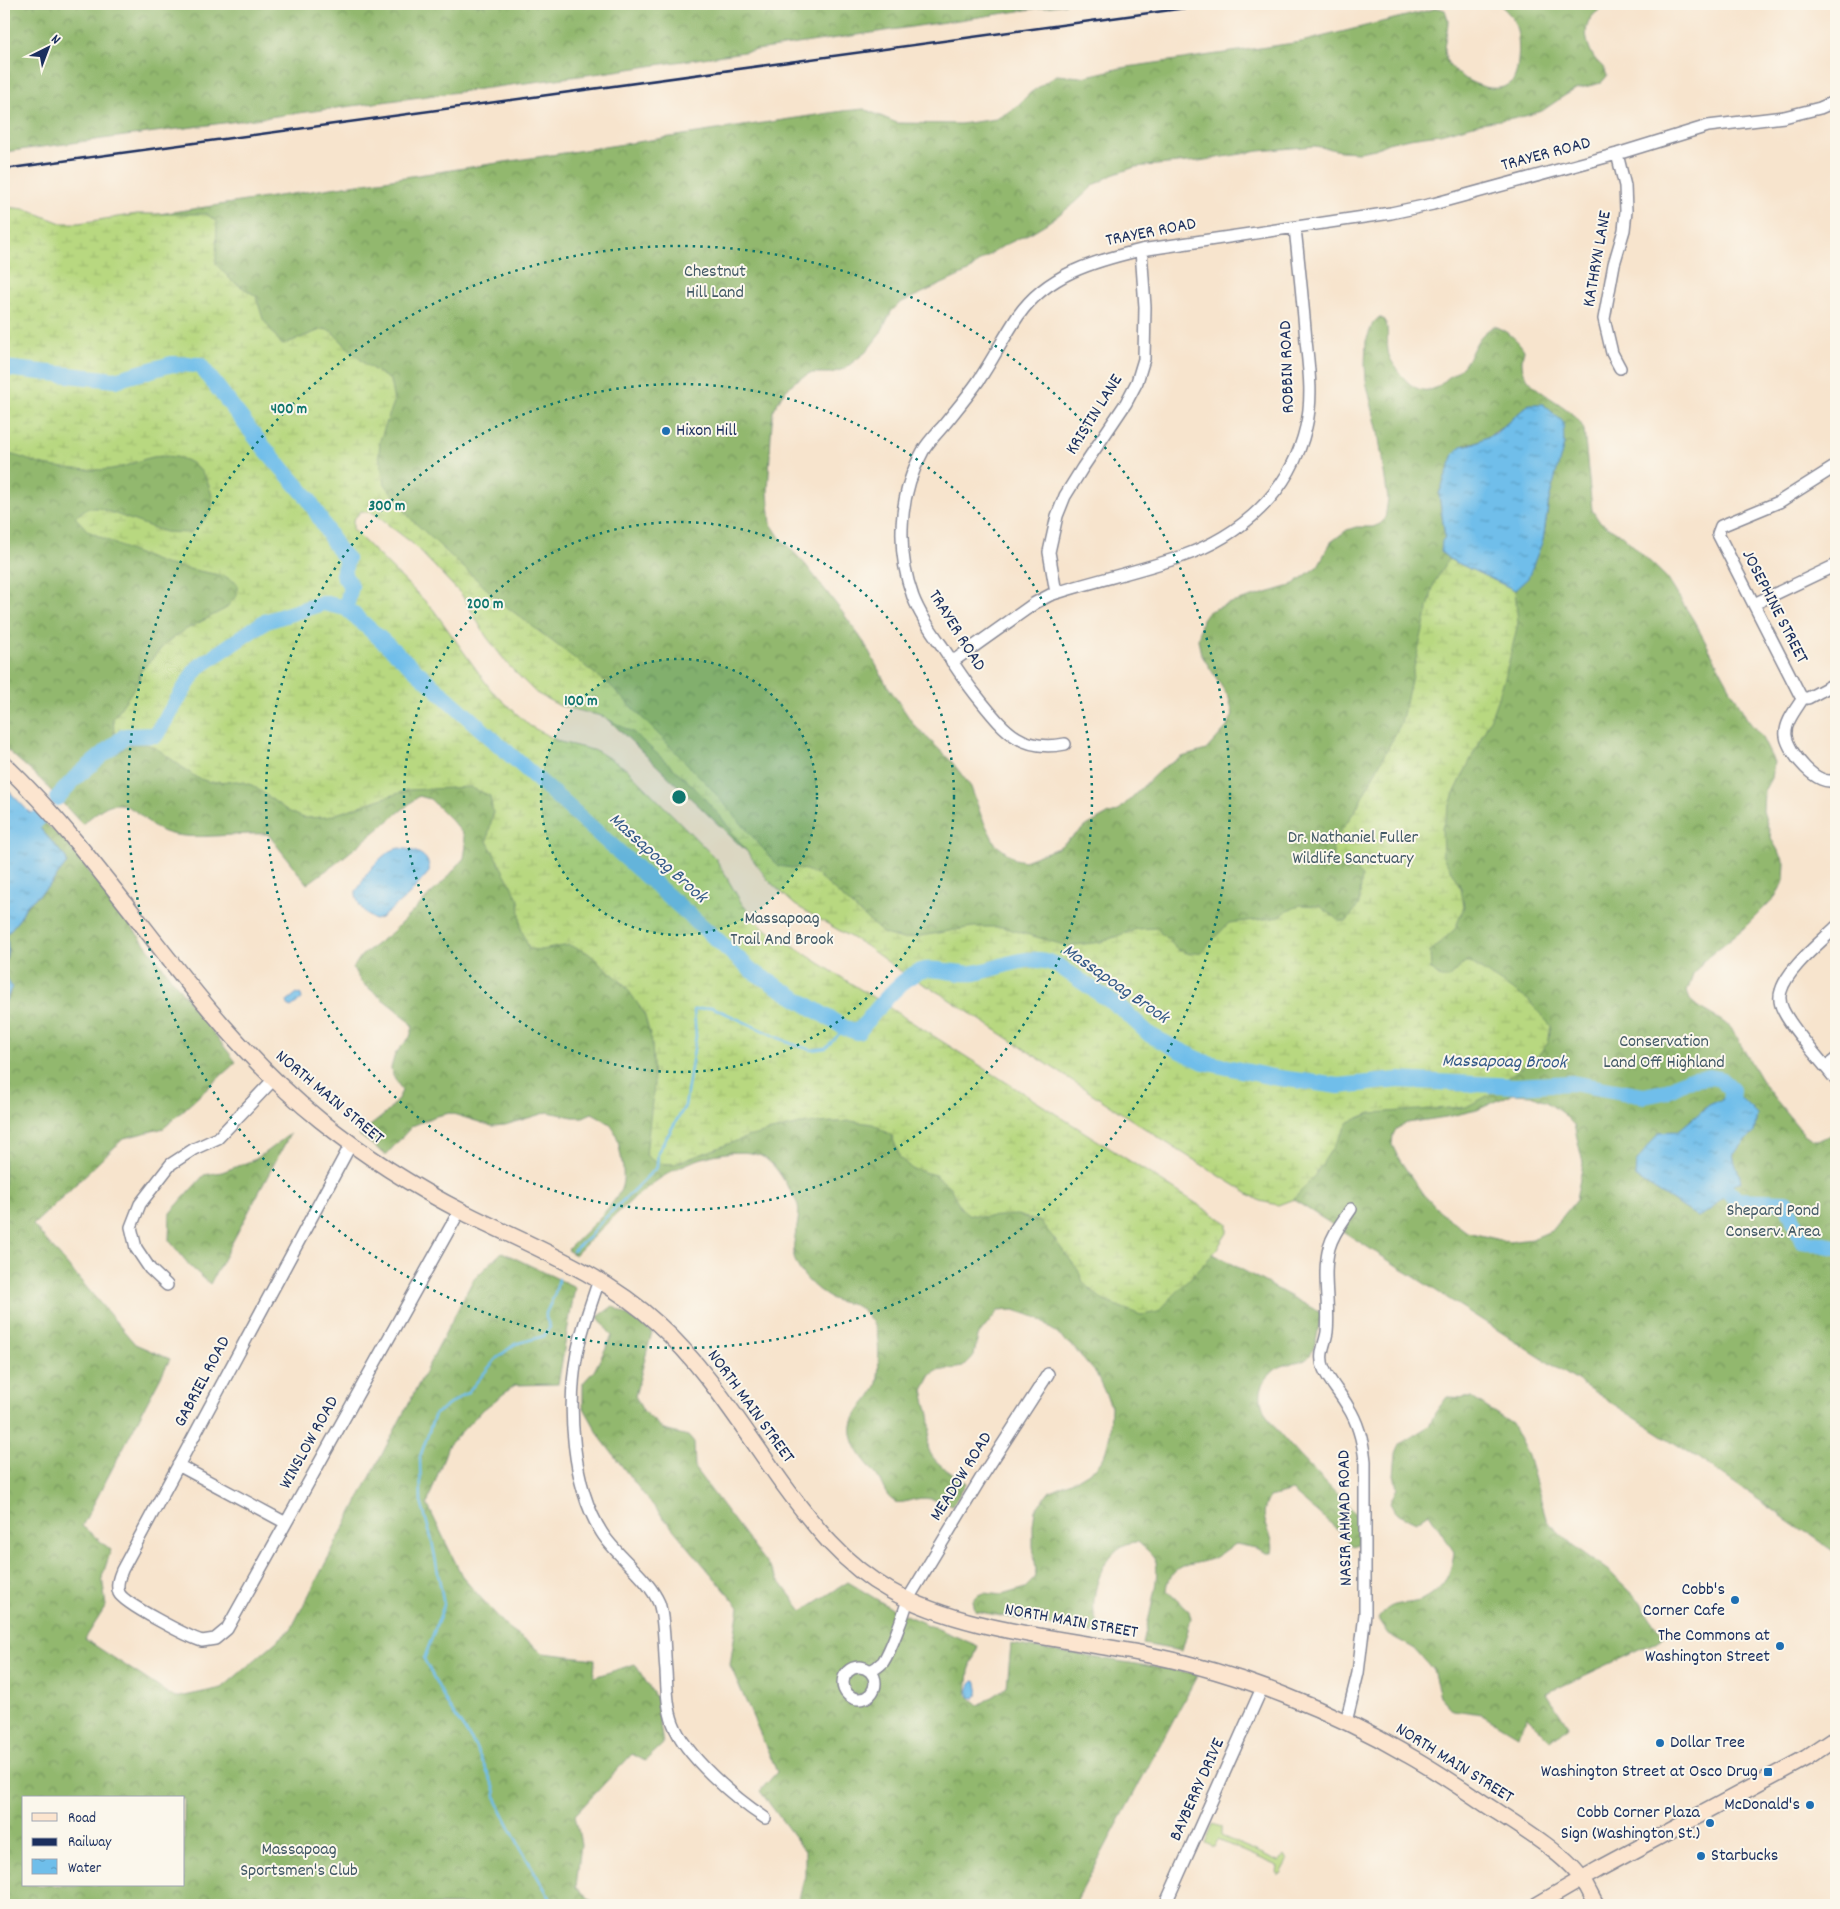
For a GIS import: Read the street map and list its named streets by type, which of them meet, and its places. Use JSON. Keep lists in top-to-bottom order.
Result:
{
  "streets": {
    "main road": ["NORTH MAIN STREET"],
    "street": [
      "TRAYER ROAD",
      "KATHRYN LANE",
      "ROBBIN ROAD",
      "KRISTIN LANE",
      "JOSEPHINE STREET",
      "GABRIEL ROAD",
      "WINSLOW ROAD",
      "MEADOW ROAD",
      "NASIR AHMAD ROAD",
      "BAYBERRY DRIVE"
    ]
  },
  "crossings": [
    ["TRAYER ROAD", "KATHRYN LANE"],
    ["TRAYER ROAD", "ROBBIN ROAD"],
    ["TRAYER ROAD", "KRISTIN LANE"],
    ["ROBBIN ROAD", "KRISTIN LANE"],
    ["NORTH MAIN STREET", "GABRIEL ROAD"],
    ["NORTH MAIN STREET", "WINSLOW ROAD"],
    ["NORTH MAIN STREET", "MEADOW ROAD"],
    ["NORTH MAIN STREET", "NASIR AHMAD ROAD"],
    ["NORTH MAIN STREET", "BAYBERRY DRIVE"],
    ["GABRIEL ROAD", "WINSLOW ROAD"]
  ],
  "water": ["Massapoag Brook"],
  "parks": [
    "Chestnut Hill Land",
    "Dr. Nathaniel Fuller Wildlife Sanctuary",
    "Massapoag Trail And Brook",
    "Conservation Land Off Highland",
    "Shepard Pond Conserv. Area",
    "Massapoag Sportsmen's Club"
  ],
  "places": {
    "other": [
      "Hixon Hill",
      "Cobb's Corner Cafe",
      "The Commons at Washington Street",
      "Dollar Tree",
      "McDonald's",
      "Cobb Corner Plaza Sign (Washington St.)",
      "Starbucks"
    ],
    "transit": ["Washington Street at Osco Drug"]
  },
  "legend": ["Road", "Railway", "Water"],
  "north": "top right",
  "rings": [
    "400 m",
    "300 m",
    "200 m",
    "100 m"
  ]
}
